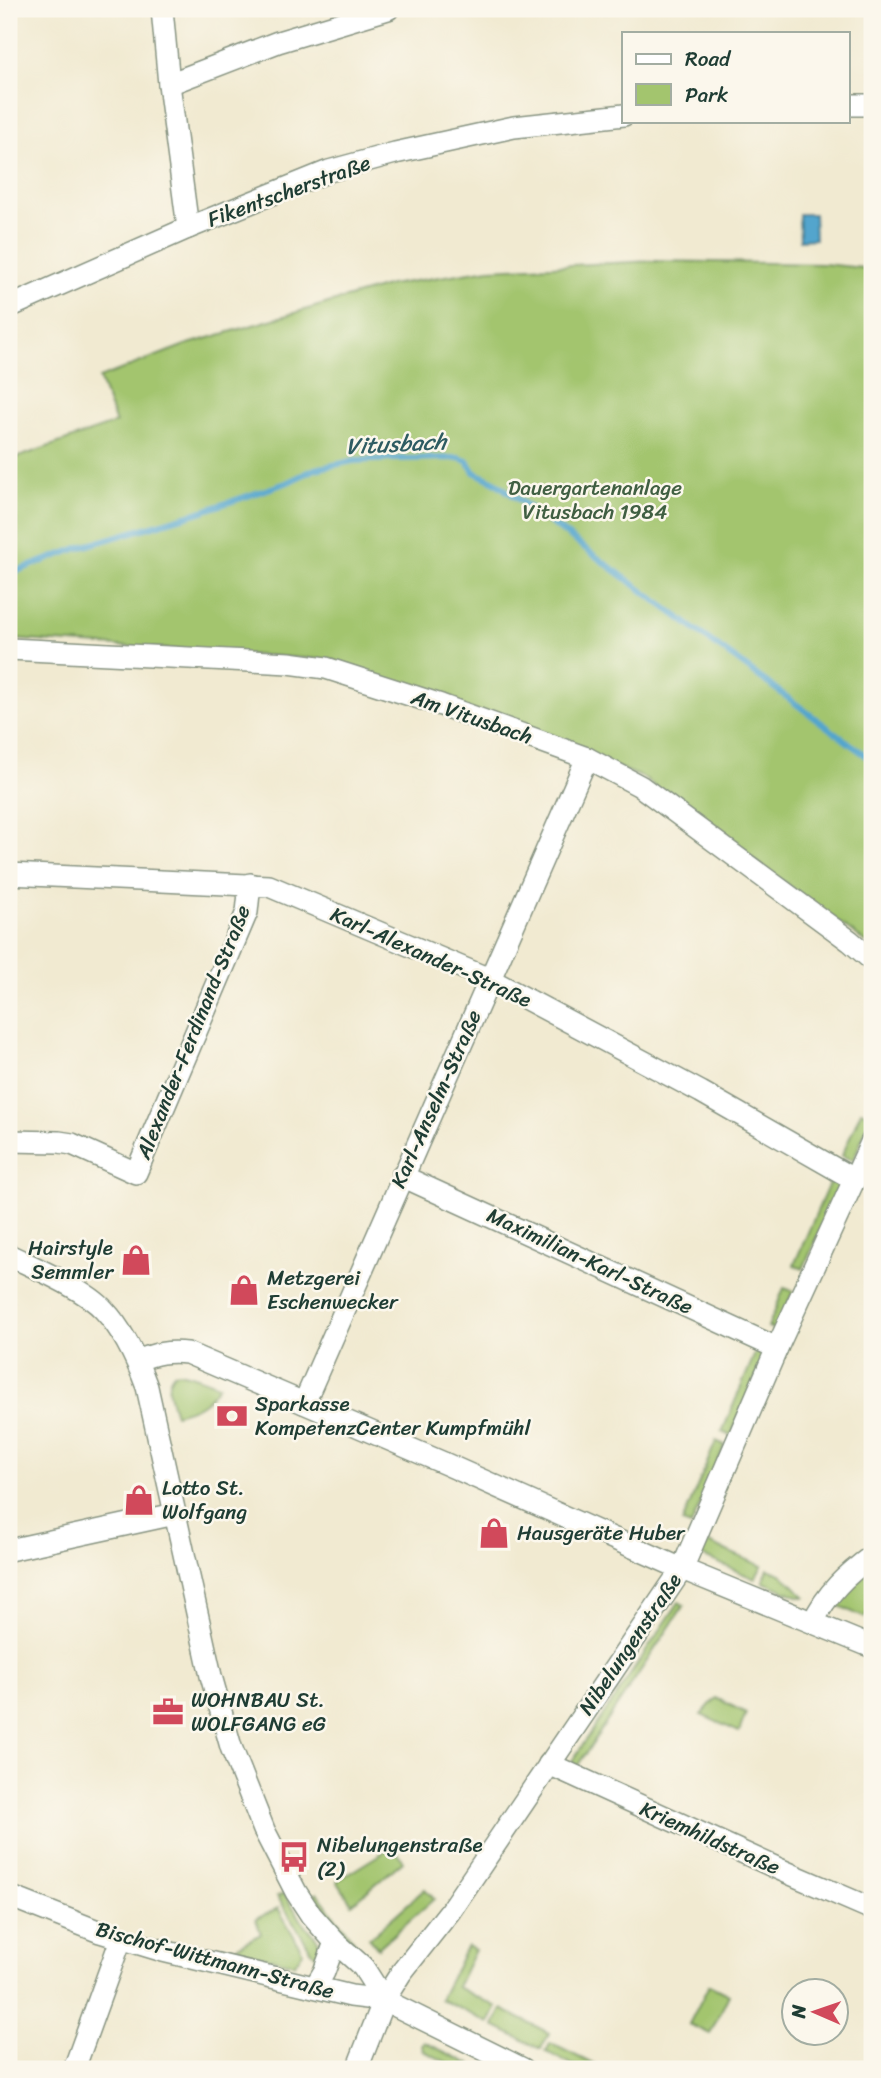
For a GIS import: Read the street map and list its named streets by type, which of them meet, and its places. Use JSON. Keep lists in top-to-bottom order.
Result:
{
  "streets": {
    "street": [
      "Fikentscherstraße",
      "Am Vitusbach",
      "Karl-Alexander-Straße",
      "Alexander-Ferdinand-Straße",
      "Karl-Anselm-Straße",
      "Maximilian-Karl-Straße",
      "Nibelungenstraße",
      "Kriemhildstraße",
      "Bischof-Wittmann-Straße"
    ]
  },
  "crossings": [
    ["Am Vitusbach", "Karl-Anselm-Straße"],
    ["Karl-Alexander-Straße", "Alexander-Ferdinand-Straße"],
    ["Karl-Alexander-Straße", "Karl-Anselm-Straße"],
    ["Karl-Alexander-Straße", "Nibelungenstraße"],
    ["Karl-Anselm-Straße", "Maximilian-Karl-Straße"],
    ["Maximilian-Karl-Straße", "Nibelungenstraße"],
    ["Nibelungenstraße", "Kriemhildstraße"],
    ["Nibelungenstraße", "Bischof-Wittmann-Straße"]
  ],
  "water": ["Vitusbach"],
  "parks": ["Dauergartenanlage Vitusbach 1984"],
  "places": {
    "shop": [
      "Hairstyle Semmler",
      "Metzgerei Eschenwecker",
      "Lotto St. Wolfgang",
      "Hausgeräte Huber"
    ],
    "bank": ["Sparkasse KompetenzCenter Kumpfmühl"],
    "office": ["WOHNBAU St. WOLFGANG eG"],
    "bus stop": ["Nibelungenstraße (2)"]
  },
  "legend": ["Road", "Park"],
  "north": "left"
}
